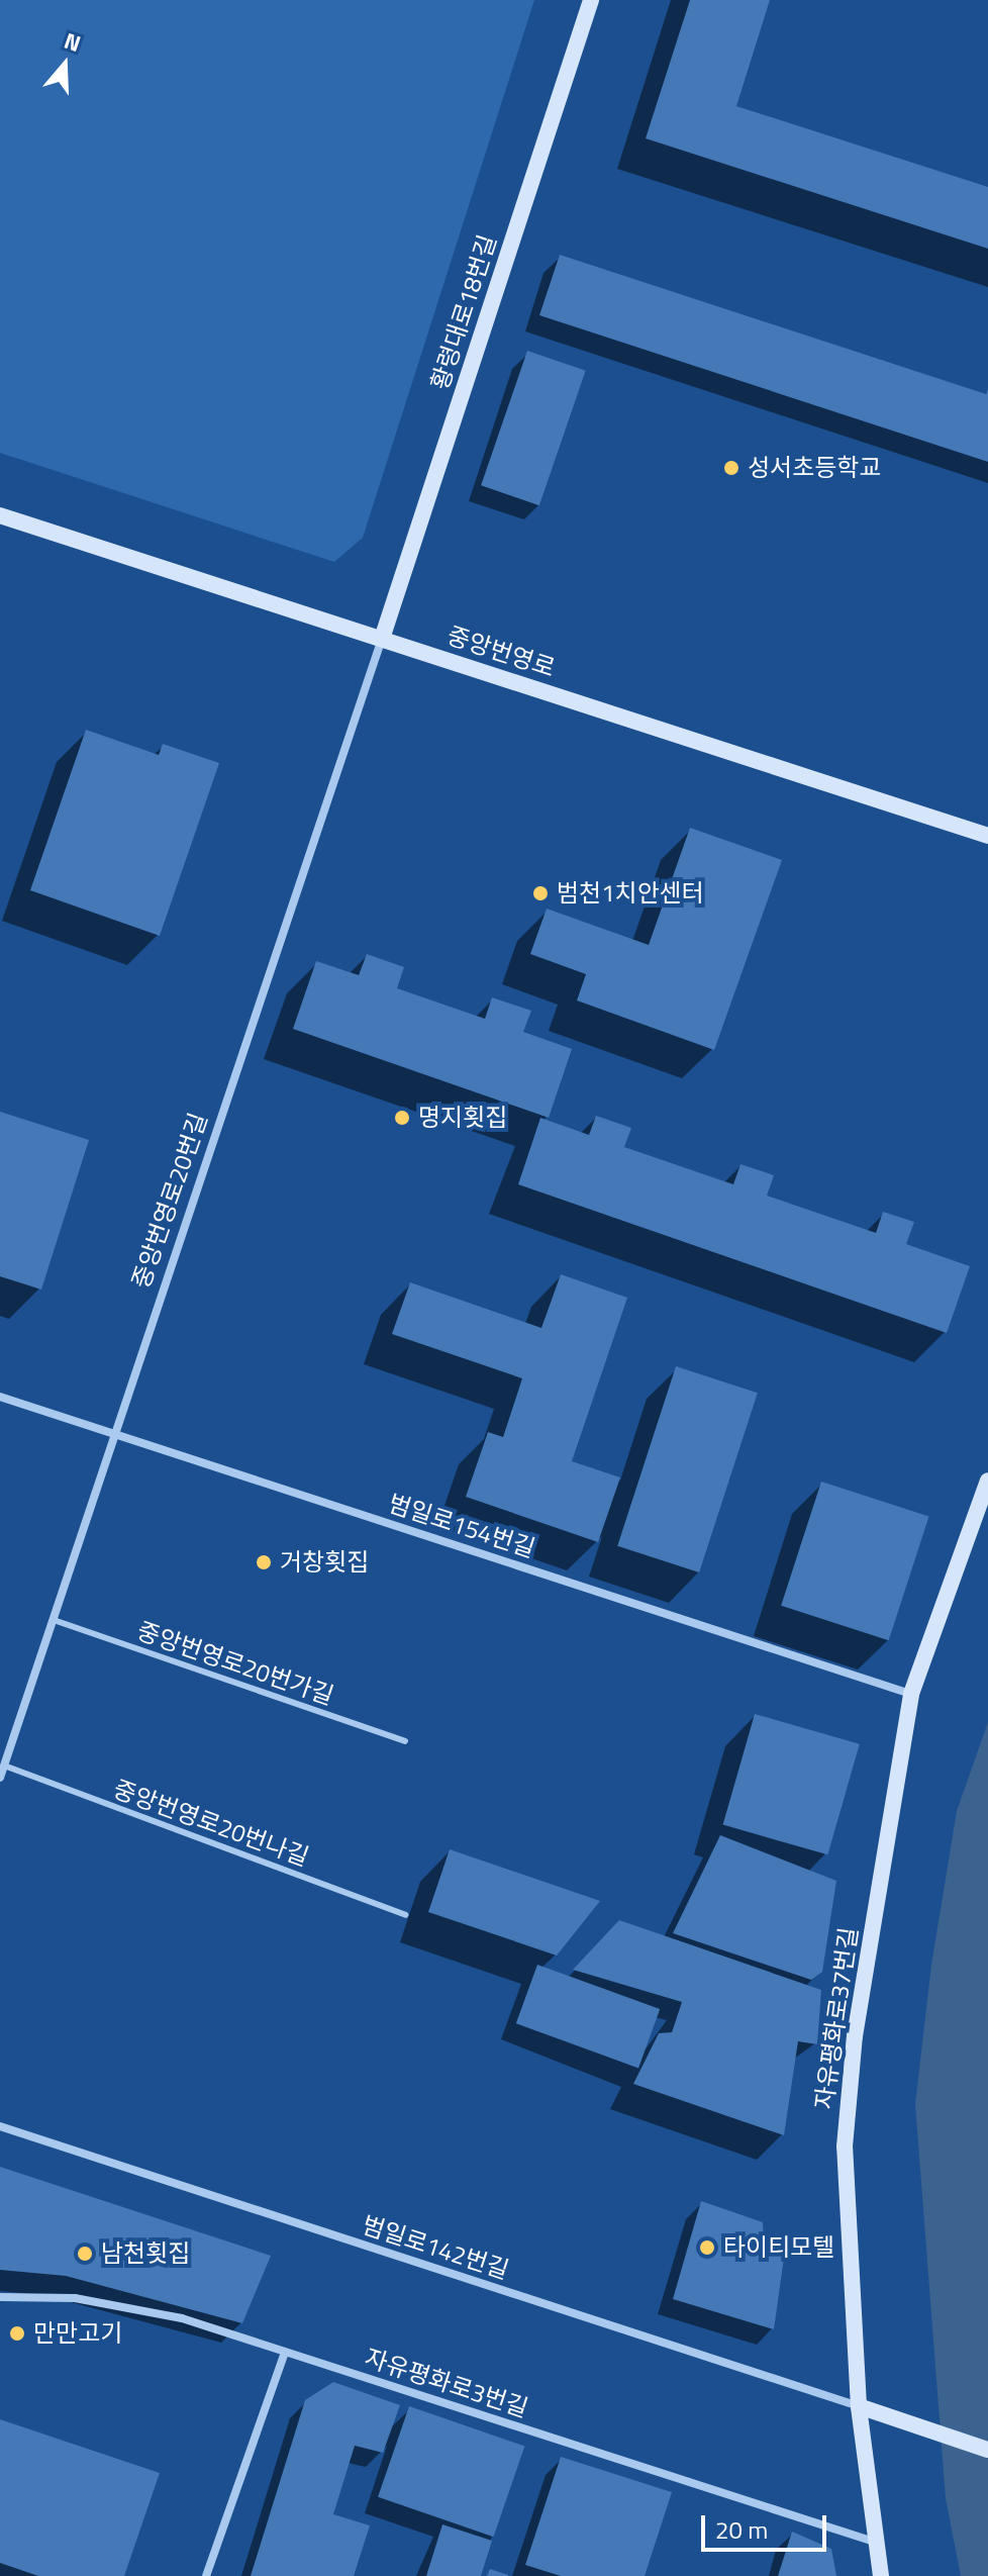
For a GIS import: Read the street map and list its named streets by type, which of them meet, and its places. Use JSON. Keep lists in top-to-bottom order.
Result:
{
  "streets": {
    "street": [
      "황령대로18번길",
      "중앙번영로",
      "중앙번영로20번길",
      "범일로154번길",
      "자유평화로37번길",
      "범일로142번길",
      "자유평화로3번길"
    ],
    "lane": ["중앙번영로20번가길", "중앙번영로20번나길"]
  },
  "crossings": [
    ["황령대로18번길", "중앙번영로"],
    ["황령대로18번길", "중앙번영로20번길"],
    ["중앙번영로", "중앙번영로20번길"],
    ["중앙번영로20번길", "범일로154번길"],
    ["중앙번영로20번길", "중앙번영로20번가길"],
    ["중앙번영로20번길", "중앙번영로20번나길"],
    ["범일로154번길", "자유평화로37번길"],
    ["자유평화로37번길", "범일로142번길"],
    ["자유평화로37번길", "자유평화로3번길"]
  ],
  "places": [
    "성서초등학교",
    "범천1치안센터",
    "명지횟집",
    "거창횟집",
    "타이티모텔",
    "남천횟집",
    "만만고기"
  ],
  "scale_bar": "20 m",
  "north": "top"
}
